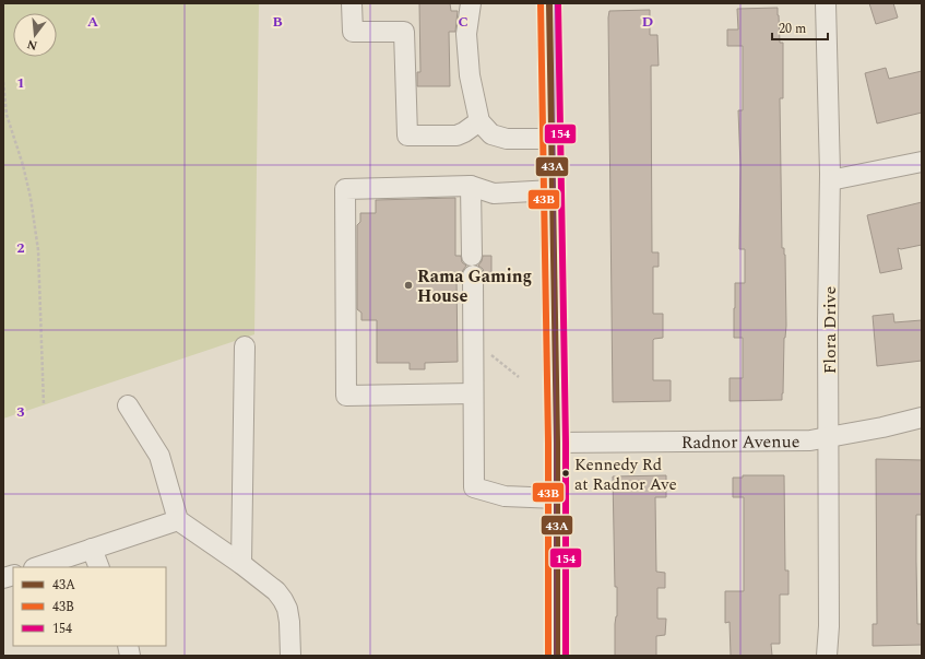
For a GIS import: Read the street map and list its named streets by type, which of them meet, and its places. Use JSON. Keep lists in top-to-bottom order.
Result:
{
  "streets": {
    "street": ["Flora Drive", "Radnor Avenue"]
  },
  "crossings": [
    ["Flora Drive", "Radnor Avenue"]
  ],
  "places": ["Rama Gaming House", "Kennedy Rd at Radnor Ave"],
  "lines": ["transit line 43A", "transit line 43B", "transit line 154"],
  "legend": ["43A", "43B", "154"],
  "scale_bar": "20 m",
  "north": "bottom",
  "grid": {
    "columns": [
      "A",
      "B",
      "C",
      "D"
    ],
    "rows": ["1", "2", "3"]
  }
}
